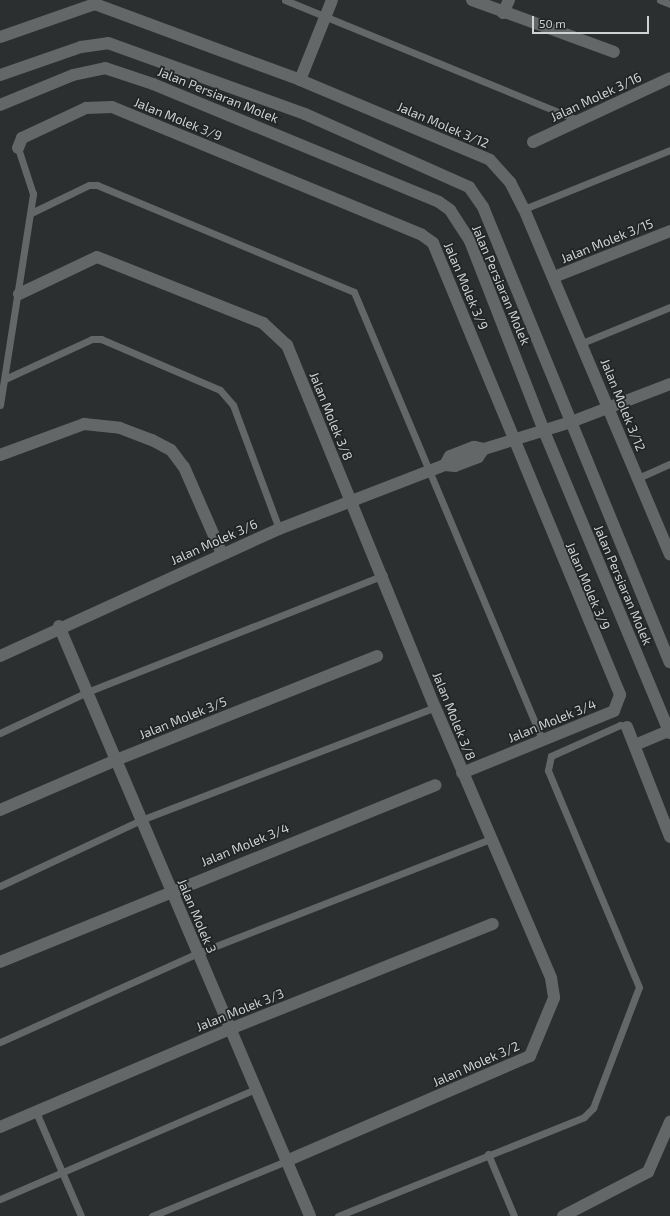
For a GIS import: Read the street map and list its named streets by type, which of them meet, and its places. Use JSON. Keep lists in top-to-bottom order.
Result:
{
  "streets": {
    "street": [
      "Jalan Persiaran Molek",
      "Jalan Molek 3/16",
      "Jalan Molek 3/9",
      "Jalan Molek 3/12",
      "Jalan Molek 3/15",
      "Jalan Molek 3/8",
      "Jalan Molek 3/6",
      "Jalan Molek 3/5",
      "Jalan Molek 3/4",
      "Jalan Molek 3",
      "Jalan Molek 3/3",
      "Jalan Molek 3/2"
    ]
  },
  "crossings": [
    ["Jalan Persiaran Molek", "Jalan Molek 3/6"],
    ["Jalan Molek 3/9", "Jalan Molek 3/6"],
    ["Jalan Molek 3/9", "Jalan Molek 3/4"],
    ["Jalan Molek 3/12", "Jalan Molek 3/15"],
    ["Jalan Molek 3/12", "Jalan Molek 3/6"],
    ["Jalan Molek 3/8", "Jalan Molek 3/6"],
    ["Jalan Molek 3/8", "Jalan Molek 3/4"],
    ["Jalan Molek 3/8", "Jalan Molek 3/2"],
    ["Jalan Molek 3/6", "Jalan Molek 3"],
    ["Jalan Molek 3/5", "Jalan Molek 3"],
    ["Jalan Molek 3/4", "Jalan Molek 3"],
    ["Jalan Molek 3/4", "Jalan Molek 3/2"],
    ["Jalan Molek 3", "Jalan Molek 3/3"],
    ["Jalan Molek 3", "Jalan Molek 3/2"]
  ],
  "scale_bar": "50 m"
}
